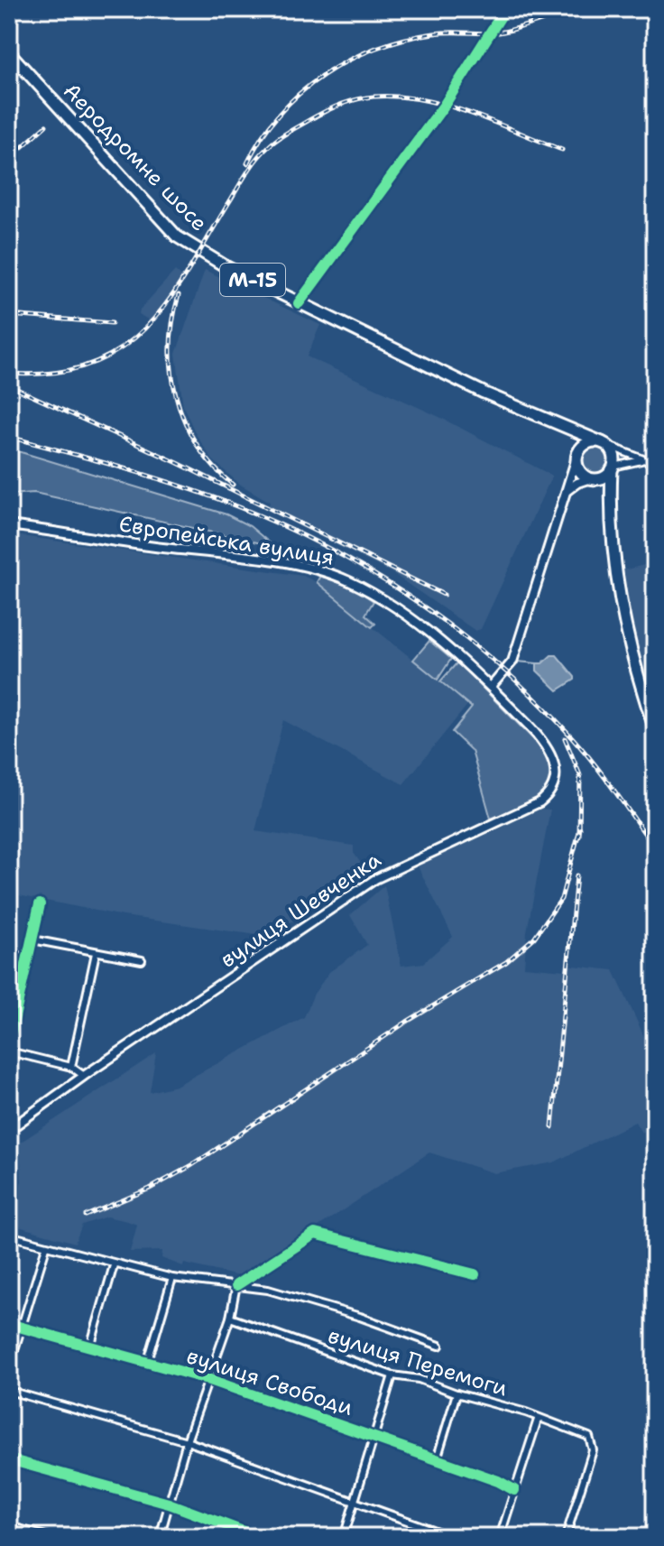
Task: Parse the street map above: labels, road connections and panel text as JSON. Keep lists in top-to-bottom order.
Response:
{
  "streets": {
    "highway": ["Аеродромне шосе", "М-15"],
    "main road": ["Європейська вулиця", "вулиця Шевченка"],
    "street": ["вулиця Перемоги", "вулиця Свободи"]
  },
  "crossings": [
    ["Аеродромне шосе", "М-15"],
    ["Європейська вулиця", "вулиця Шевченка"]
  ]
}
